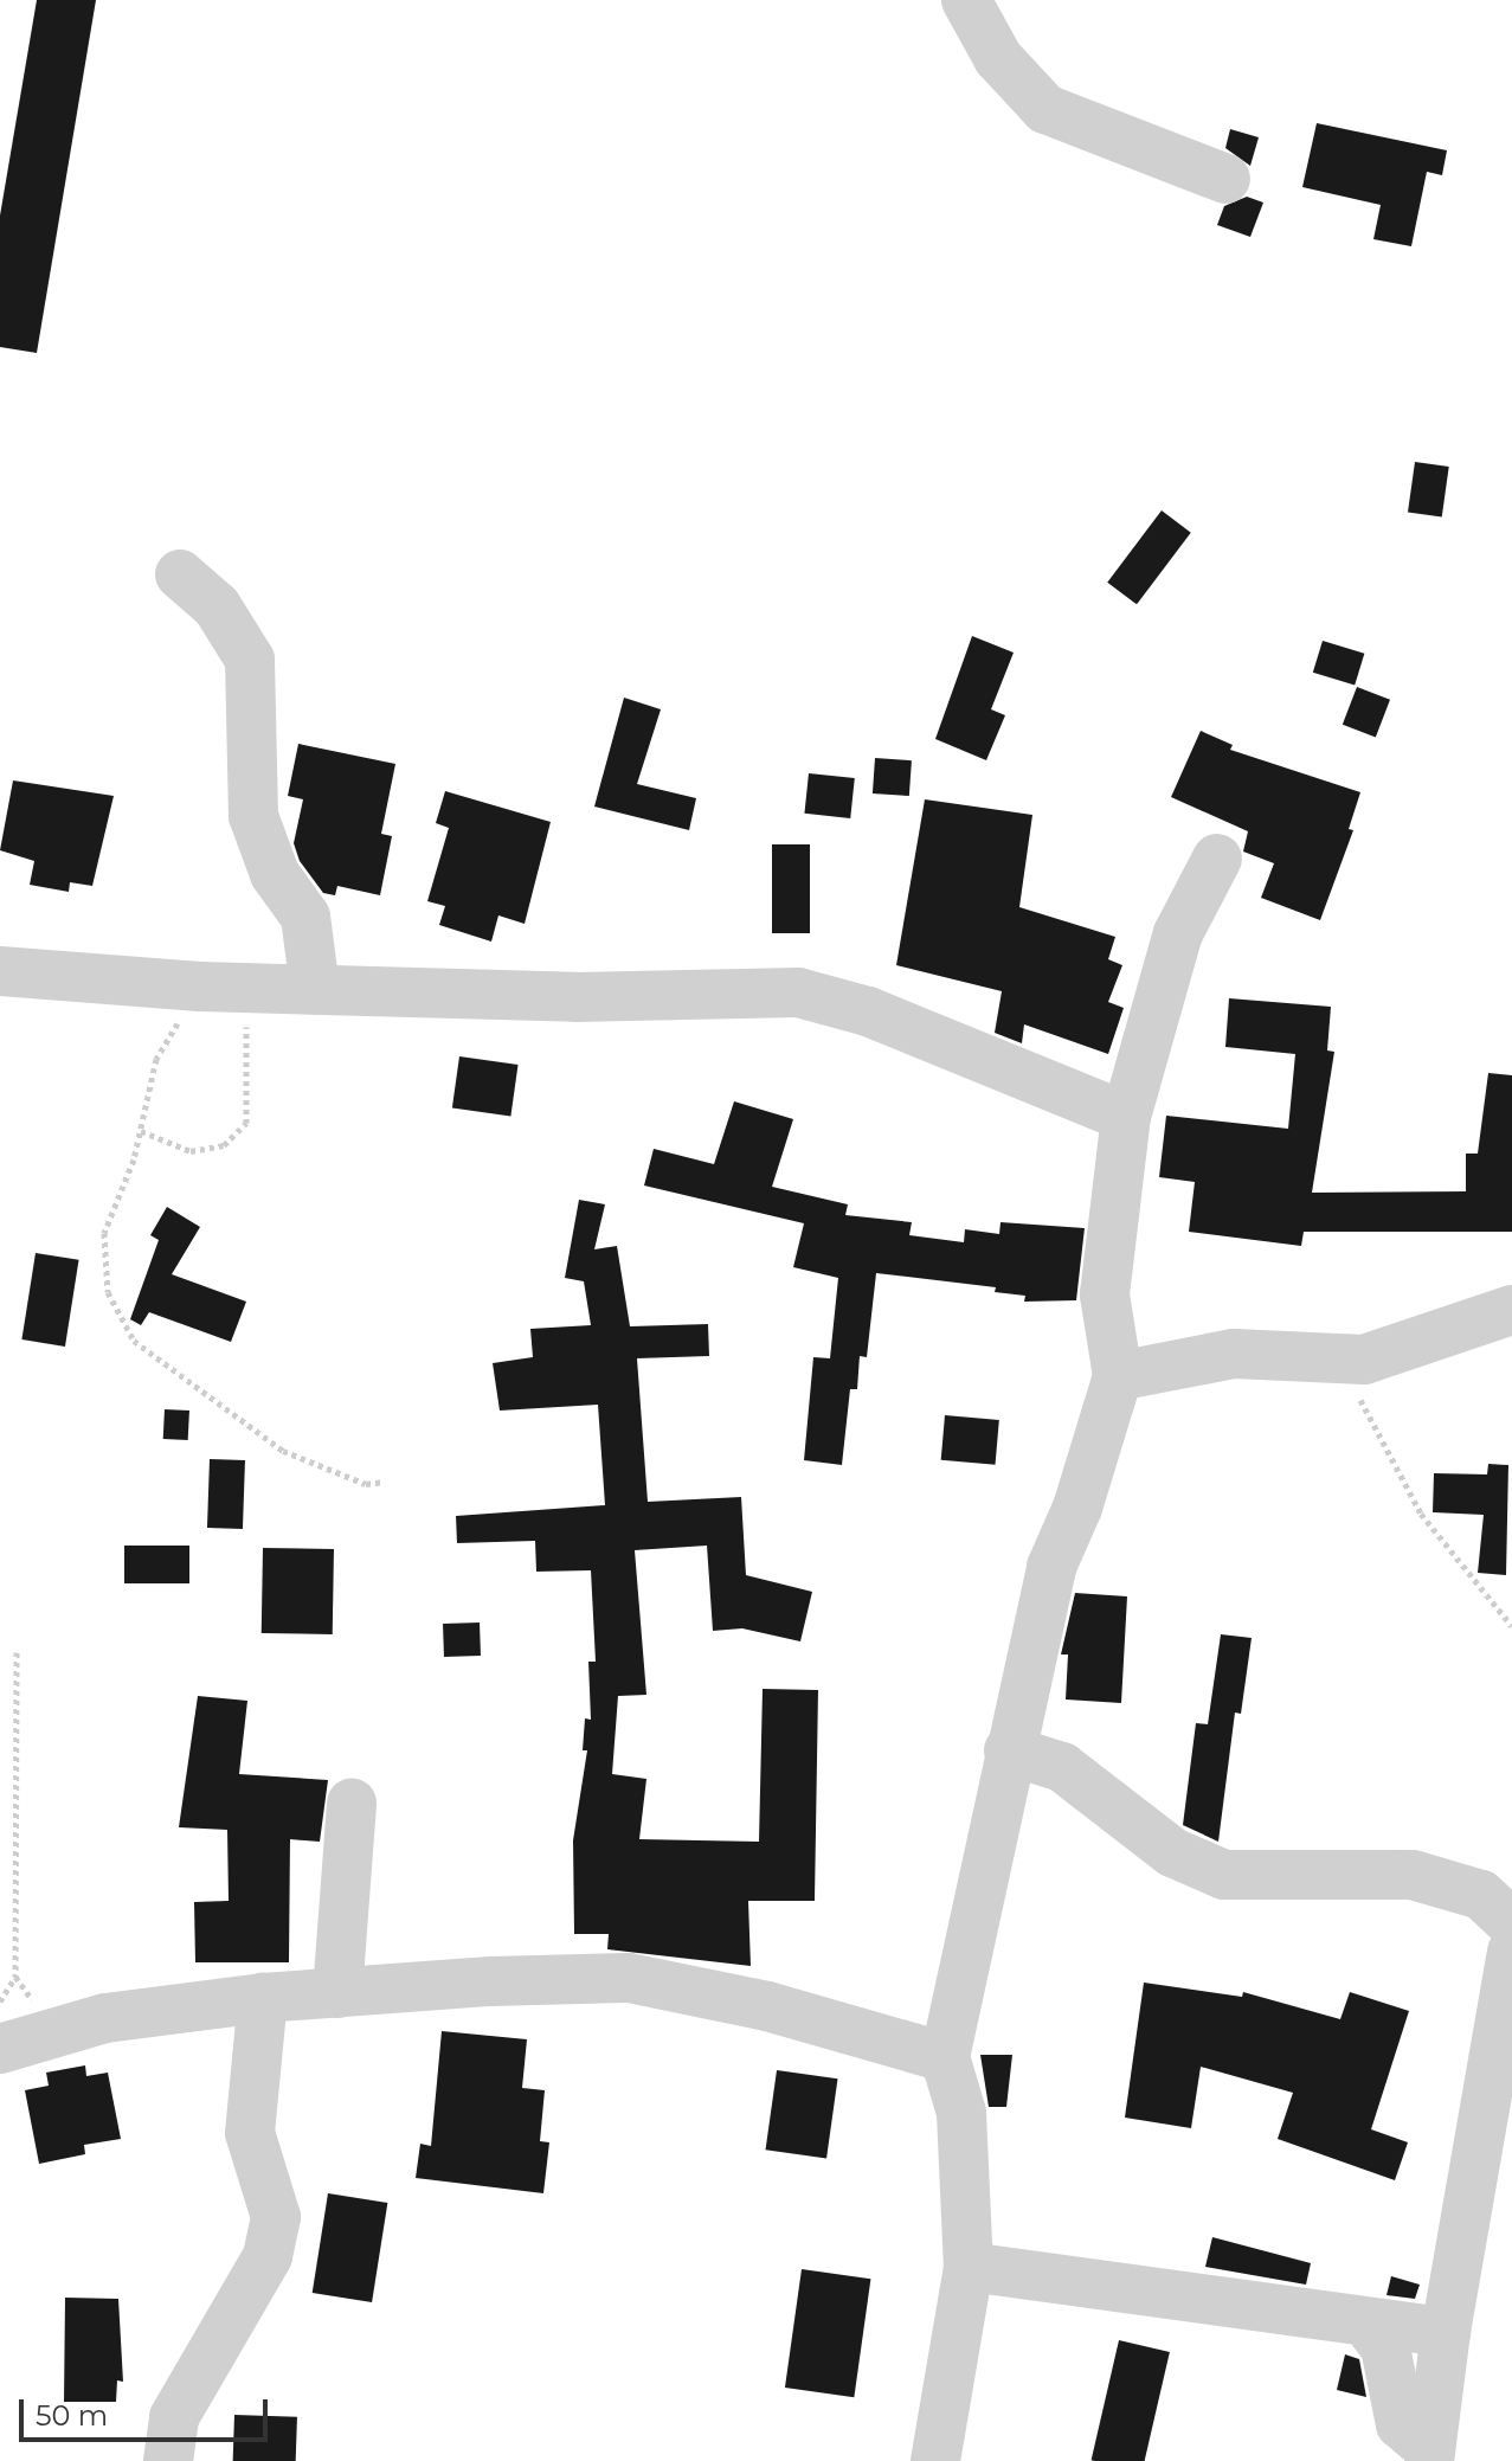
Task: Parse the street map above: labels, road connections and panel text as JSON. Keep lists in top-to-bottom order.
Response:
{
  "scale_bar": "50 m"
}
